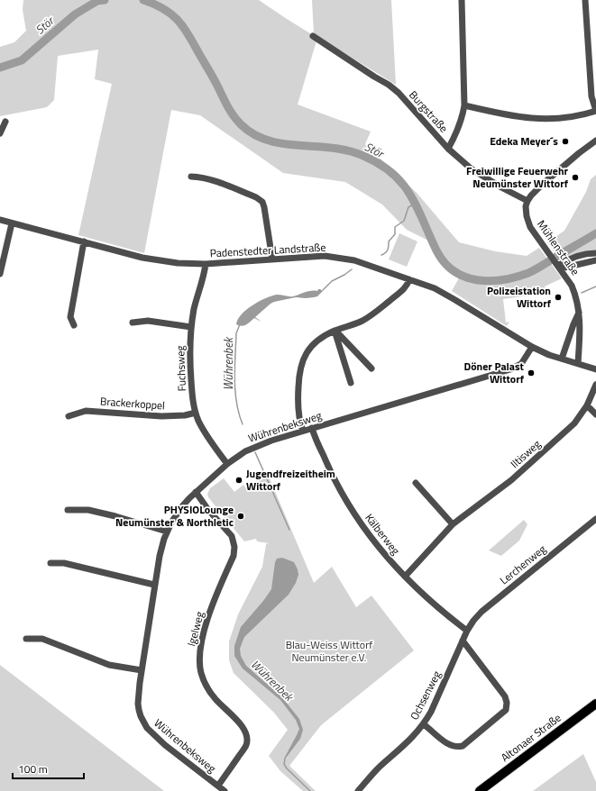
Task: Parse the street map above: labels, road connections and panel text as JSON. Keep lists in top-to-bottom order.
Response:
{
  "streets": {
    "main road": ["Altonaer Straße"],
    "street": [
      "Burgstraße",
      "Mühlenstraße",
      "Padenstedter Landstraße",
      "Fuchsweg",
      "Brackerkoppel",
      "Wührenbeksweg",
      "Iltisweg",
      "Kälberweg",
      "Lerchenweg",
      "Igelweg",
      "Ochsenweg"
    ]
  },
  "crossings": [
    ["Burgstraße", "Mühlenstraße"],
    ["Padenstedter Landstraße", "Fuchsweg"],
    ["Padenstedter Landstraße", "Wührenbeksweg"],
    ["Fuchsweg", "Brackerkoppel"],
    ["Fuchsweg", "Wührenbeksweg"],
    ["Wührenbeksweg", "Kälberweg"],
    ["Wührenbeksweg", "Igelweg"],
    ["Iltisweg", "Kälberweg"],
    ["Kälberweg", "Lerchenweg"],
    ["Kälberweg", "Ochsenweg"],
    ["Lerchenweg", "Ochsenweg"]
  ],
  "water": ["Stör", "Wührenbek"],
  "parks": ["Blau-Weiss Wittorf Neumünster e.V."],
  "places": [
    "Edeka Meyer´s",
    "Freiwillige Feuerwehr Neumünster Wittorf",
    "Polizeistation Wittorf",
    "Döner Palast Wittorf",
    "Jugendfreizeitheim Wittorf",
    "PHYSIOLounge Neumünster & Northletic"
  ],
  "scale_bar": "100 m"
}
